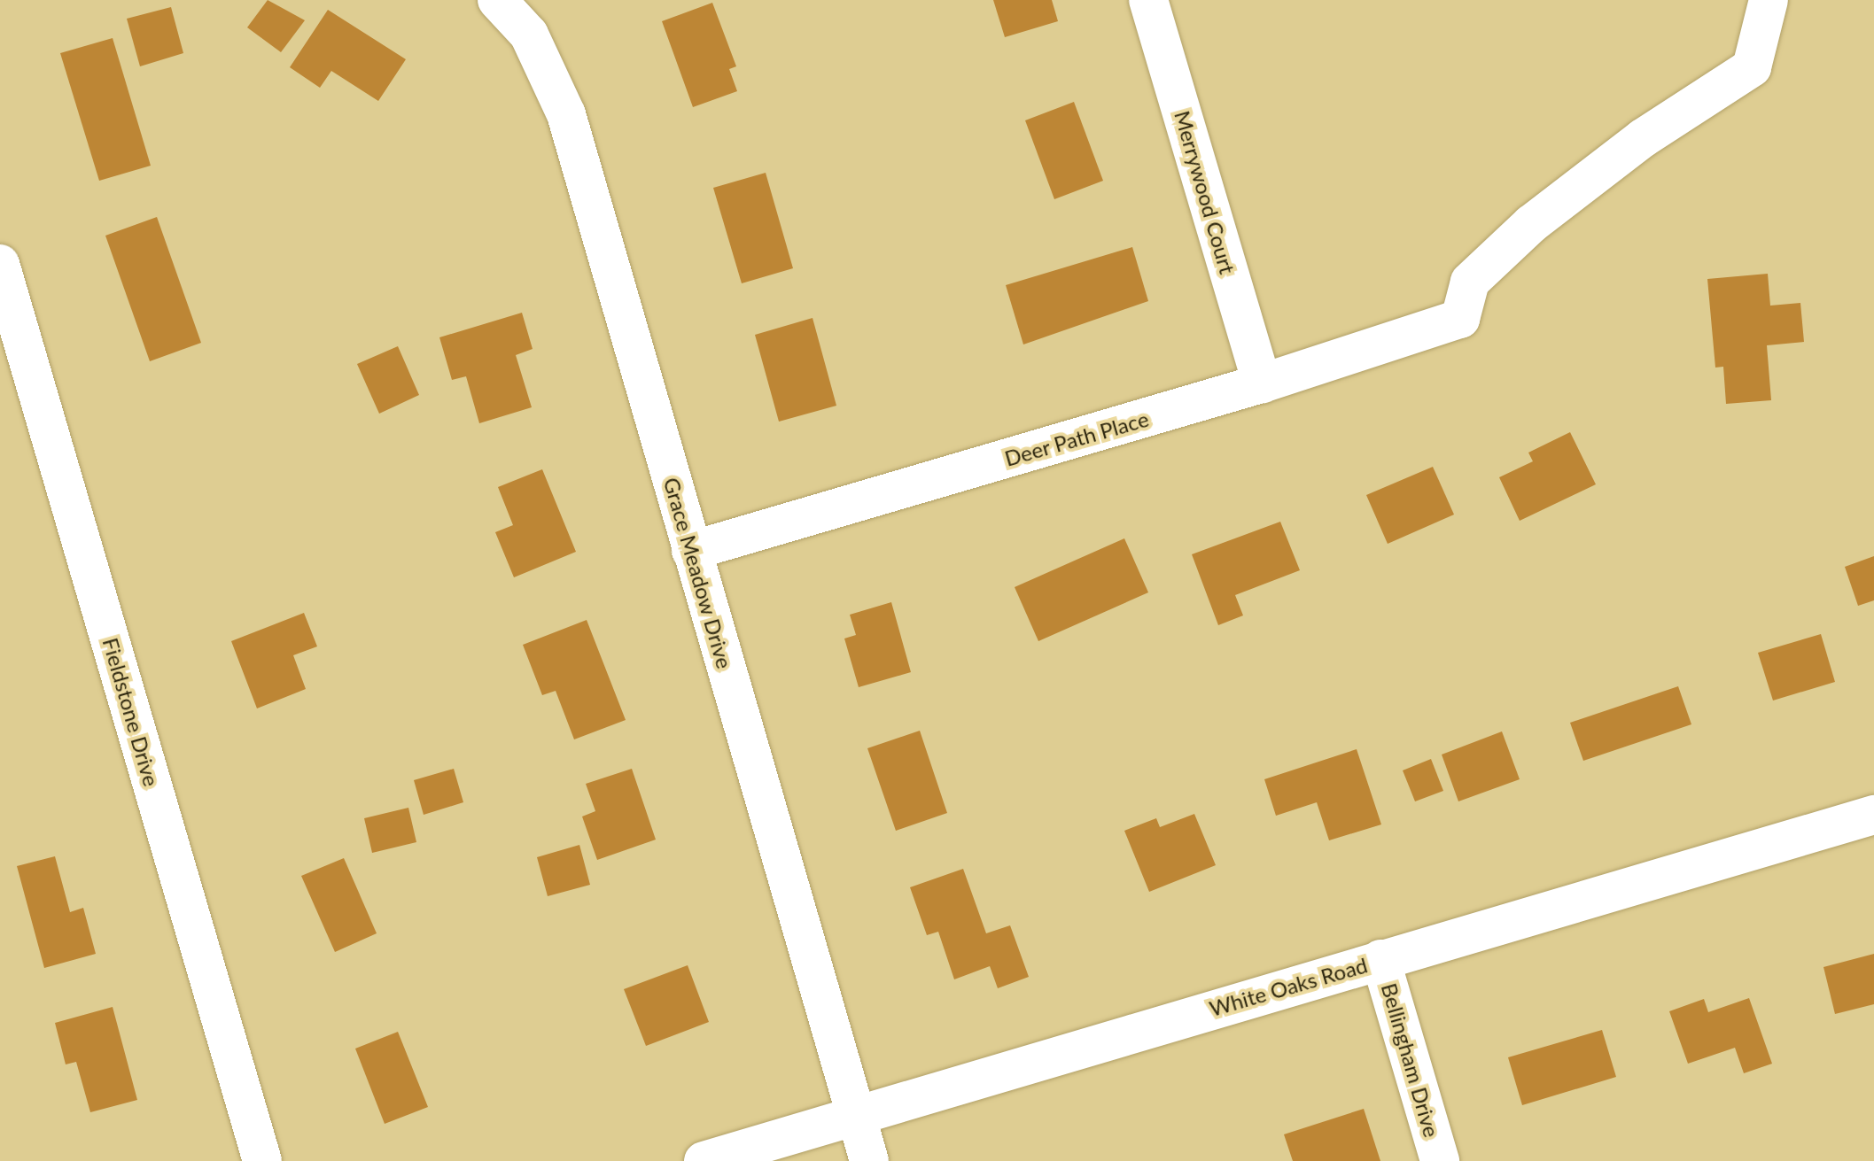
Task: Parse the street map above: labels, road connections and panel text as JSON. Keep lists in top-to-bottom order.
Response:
{
  "streets": {
    "street": [
      "Merrywood Court",
      "Deer Path Place",
      "Grace Meadow Drive",
      "Fieldstone Drive",
      "White Oaks Road",
      "Bellingham Drive"
    ]
  },
  "crossings": [
    ["Merrywood Court", "Deer Path Place"],
    ["Deer Path Place", "Grace Meadow Drive"],
    ["Grace Meadow Drive", "White Oaks Road"],
    ["White Oaks Road", "Bellingham Drive"]
  ]
}
